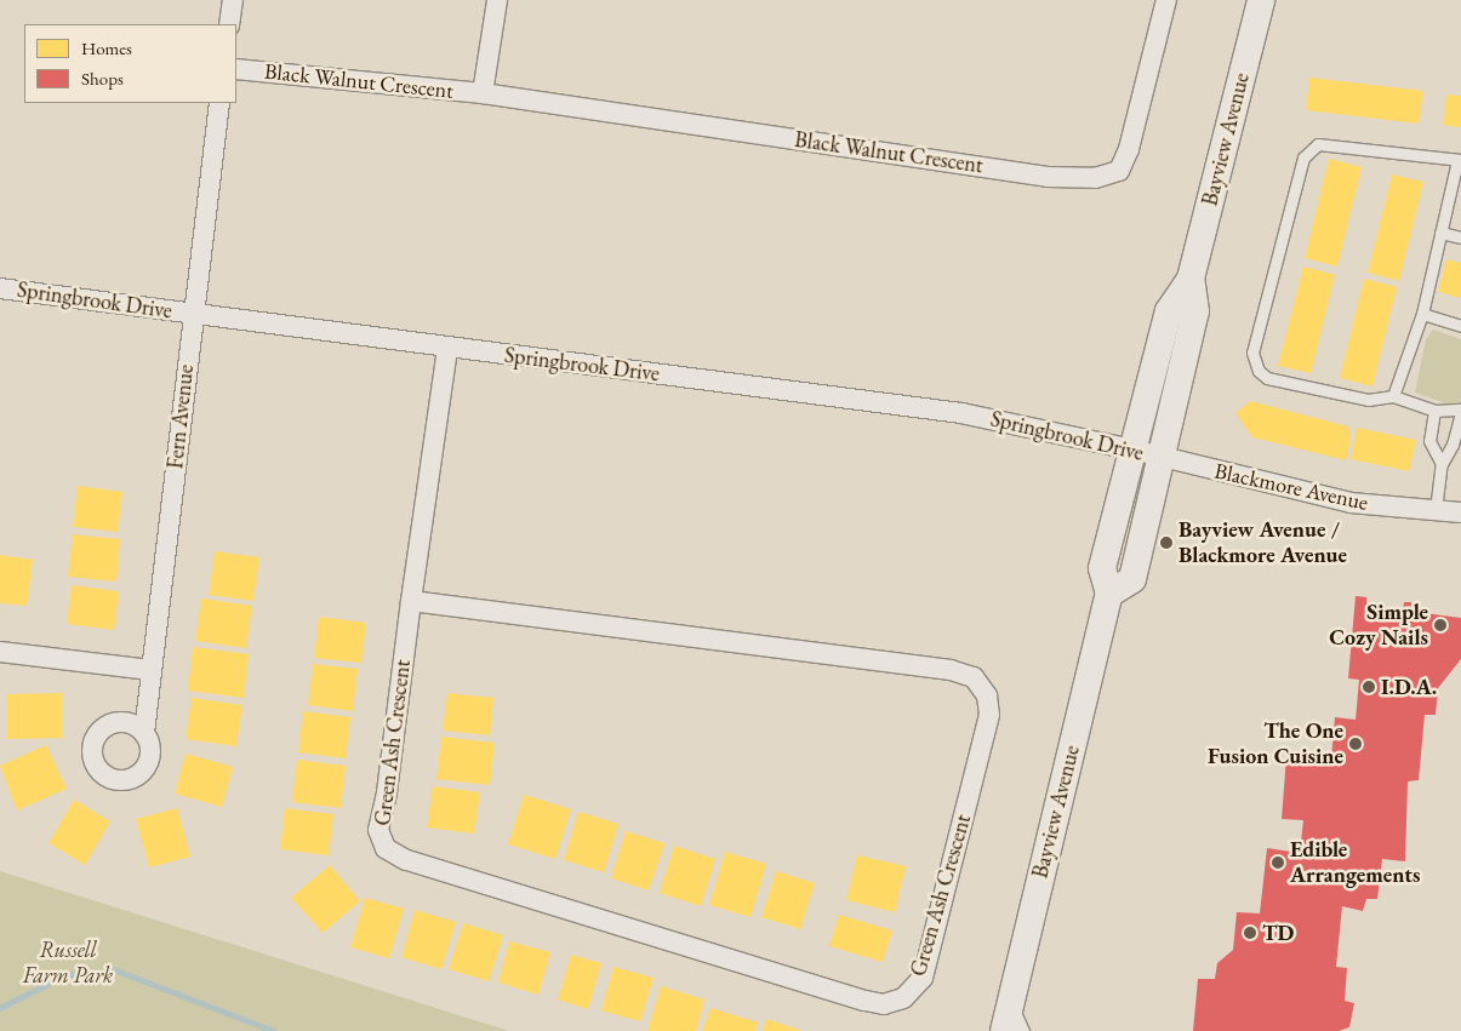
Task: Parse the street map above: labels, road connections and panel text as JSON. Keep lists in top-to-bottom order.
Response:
{
  "streets": {
    "main road": ["Bayview Avenue"],
    "street": [
      "Black Walnut Crescent",
      "Springbrook Drive",
      "Fern Avenue",
      "Blackmore Avenue",
      "Green Ash Crescent"
    ]
  },
  "crossings": [
    ["Bayview Avenue", "Springbrook Drive"],
    ["Bayview Avenue", "Blackmore Avenue"],
    ["Springbrook Drive", "Fern Avenue"],
    ["Springbrook Drive", "Blackmore Avenue"],
    ["Springbrook Drive", "Green Ash Crescent"]
  ],
  "parks": ["Russell Farm Park"],
  "places": [
    "Bayview Avenue / Blackmore Avenue",
    "Simple Cozy Nails",
    "I.D.A.",
    "The One Fusion Cuisine",
    "Edible Arrangements",
    "TD"
  ],
  "legend": ["Homes", "Shops"]
}
